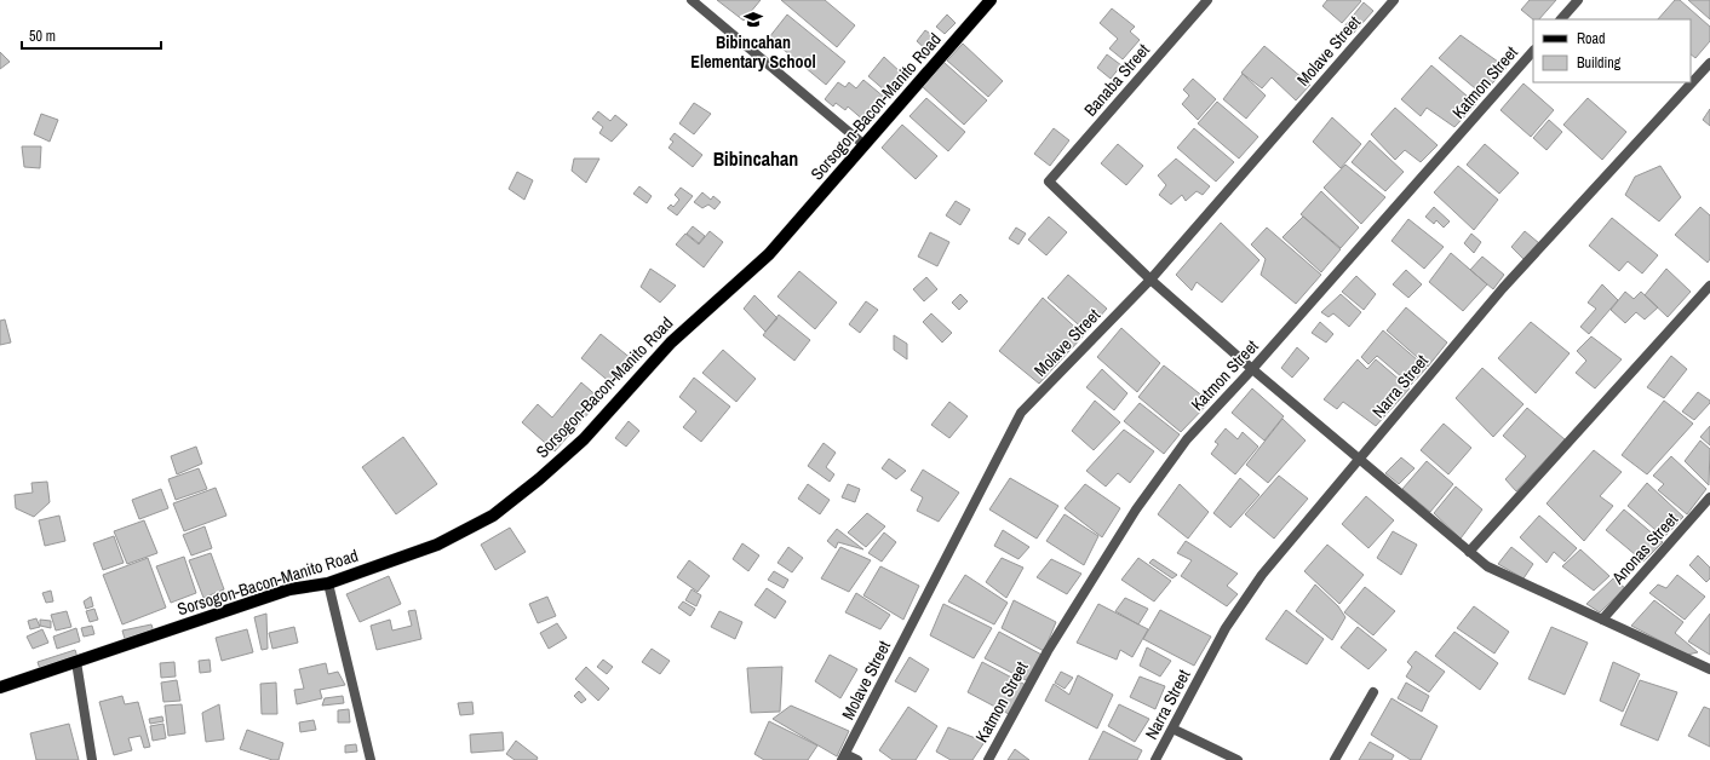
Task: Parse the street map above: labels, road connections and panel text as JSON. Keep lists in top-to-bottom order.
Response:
{
  "streets": {
    "main road": ["Sorsogon-Bacon-Manito Road"],
    "street": [
      "Molave Street",
      "Banaba Street",
      "Katmon Street",
      "Narra Street",
      "Anonas Street"
    ]
  },
  "crossings": [
    ["Molave Street", "Banaba Street"]
  ],
  "districts": ["Bibincahan"],
  "places": {
    "school or university": ["Bibincahan Elementary School"]
  },
  "legend": ["Road", "Building"],
  "scale_bar": "50 m"
}
